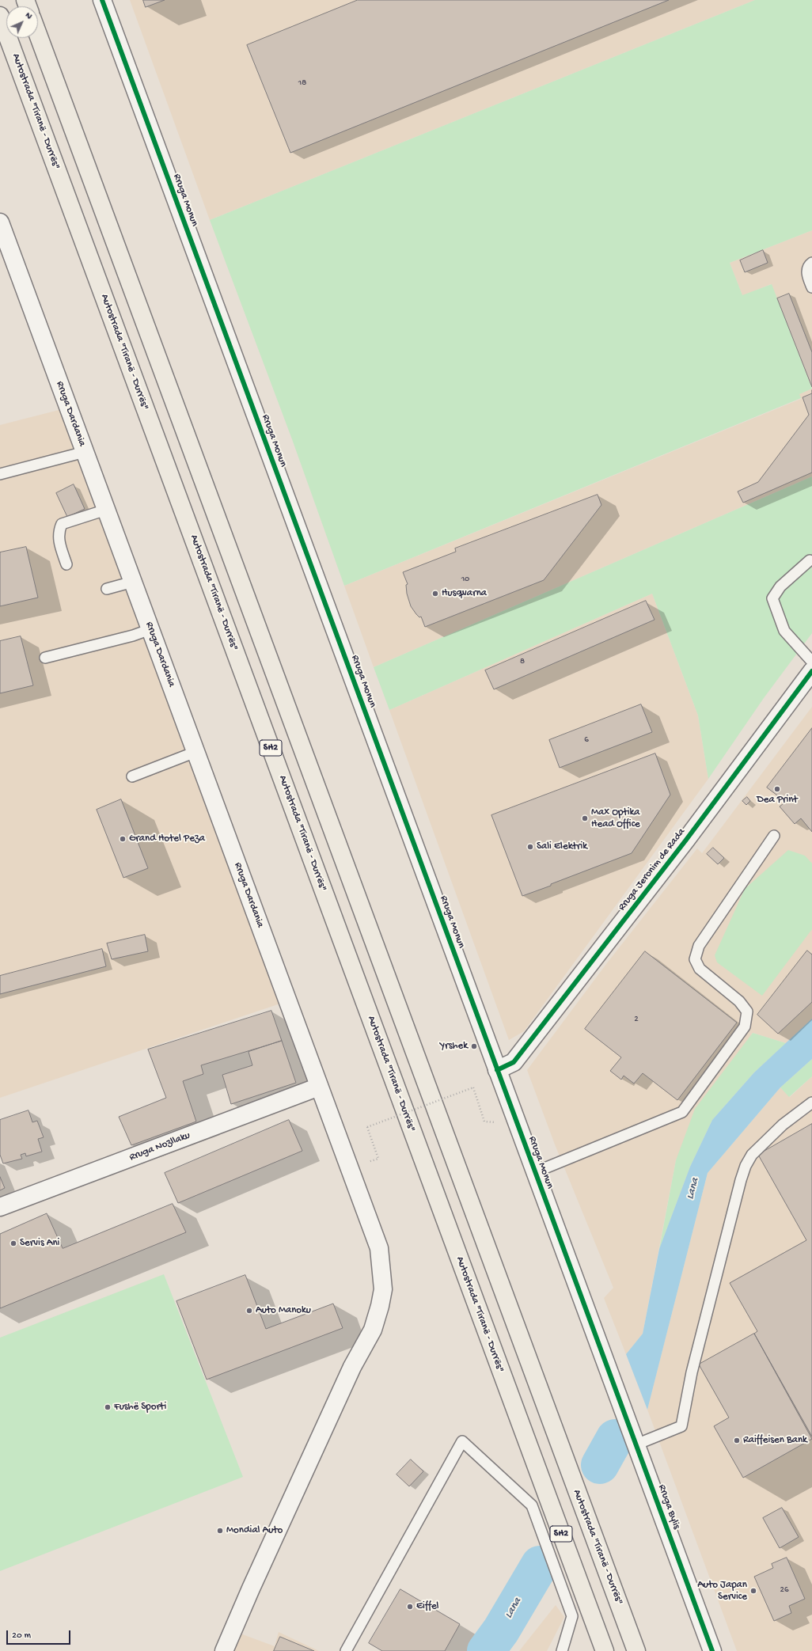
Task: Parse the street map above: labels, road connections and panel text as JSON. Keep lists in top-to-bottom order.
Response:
{
  "streets": {
    "highway": ["Autostrada \"Tiranë - Durrës\"", "SH2"],
    "main road": [
      "Rruga Monun",
      "Rruga Dardania",
      "Rruga Jeronim de Rada",
      "Rruga Nozllaku",
      "Rruga Bylis"
    ]
  },
  "crossings": [
    ["Rruga Monun", "Rruga Jeronim de Rada"],
    ["Rruga Monun", "Rruga Bylis"],
    ["Rruga Dardania", "Rruga Nozllaku"]
  ],
  "water": ["Lana"],
  "places": [
    "Husqvarna",
    "Dea Print",
    "Max Optika Head Office",
    "Grand Hotel Peza",
    "Sali Elektrik",
    "Yrshek",
    "Servis Ani",
    "Auto Manoku",
    "Fushë Sporti",
    "Raiffeisen Bank",
    "Mondial Auto",
    "Auto Japan Service",
    "Eiffel"
  ],
  "house_numbers": [
    "18",
    "10",
    "8",
    "6",
    "2",
    "26"
  ],
  "scale_bar": "20 m",
  "north": "top right"
}
